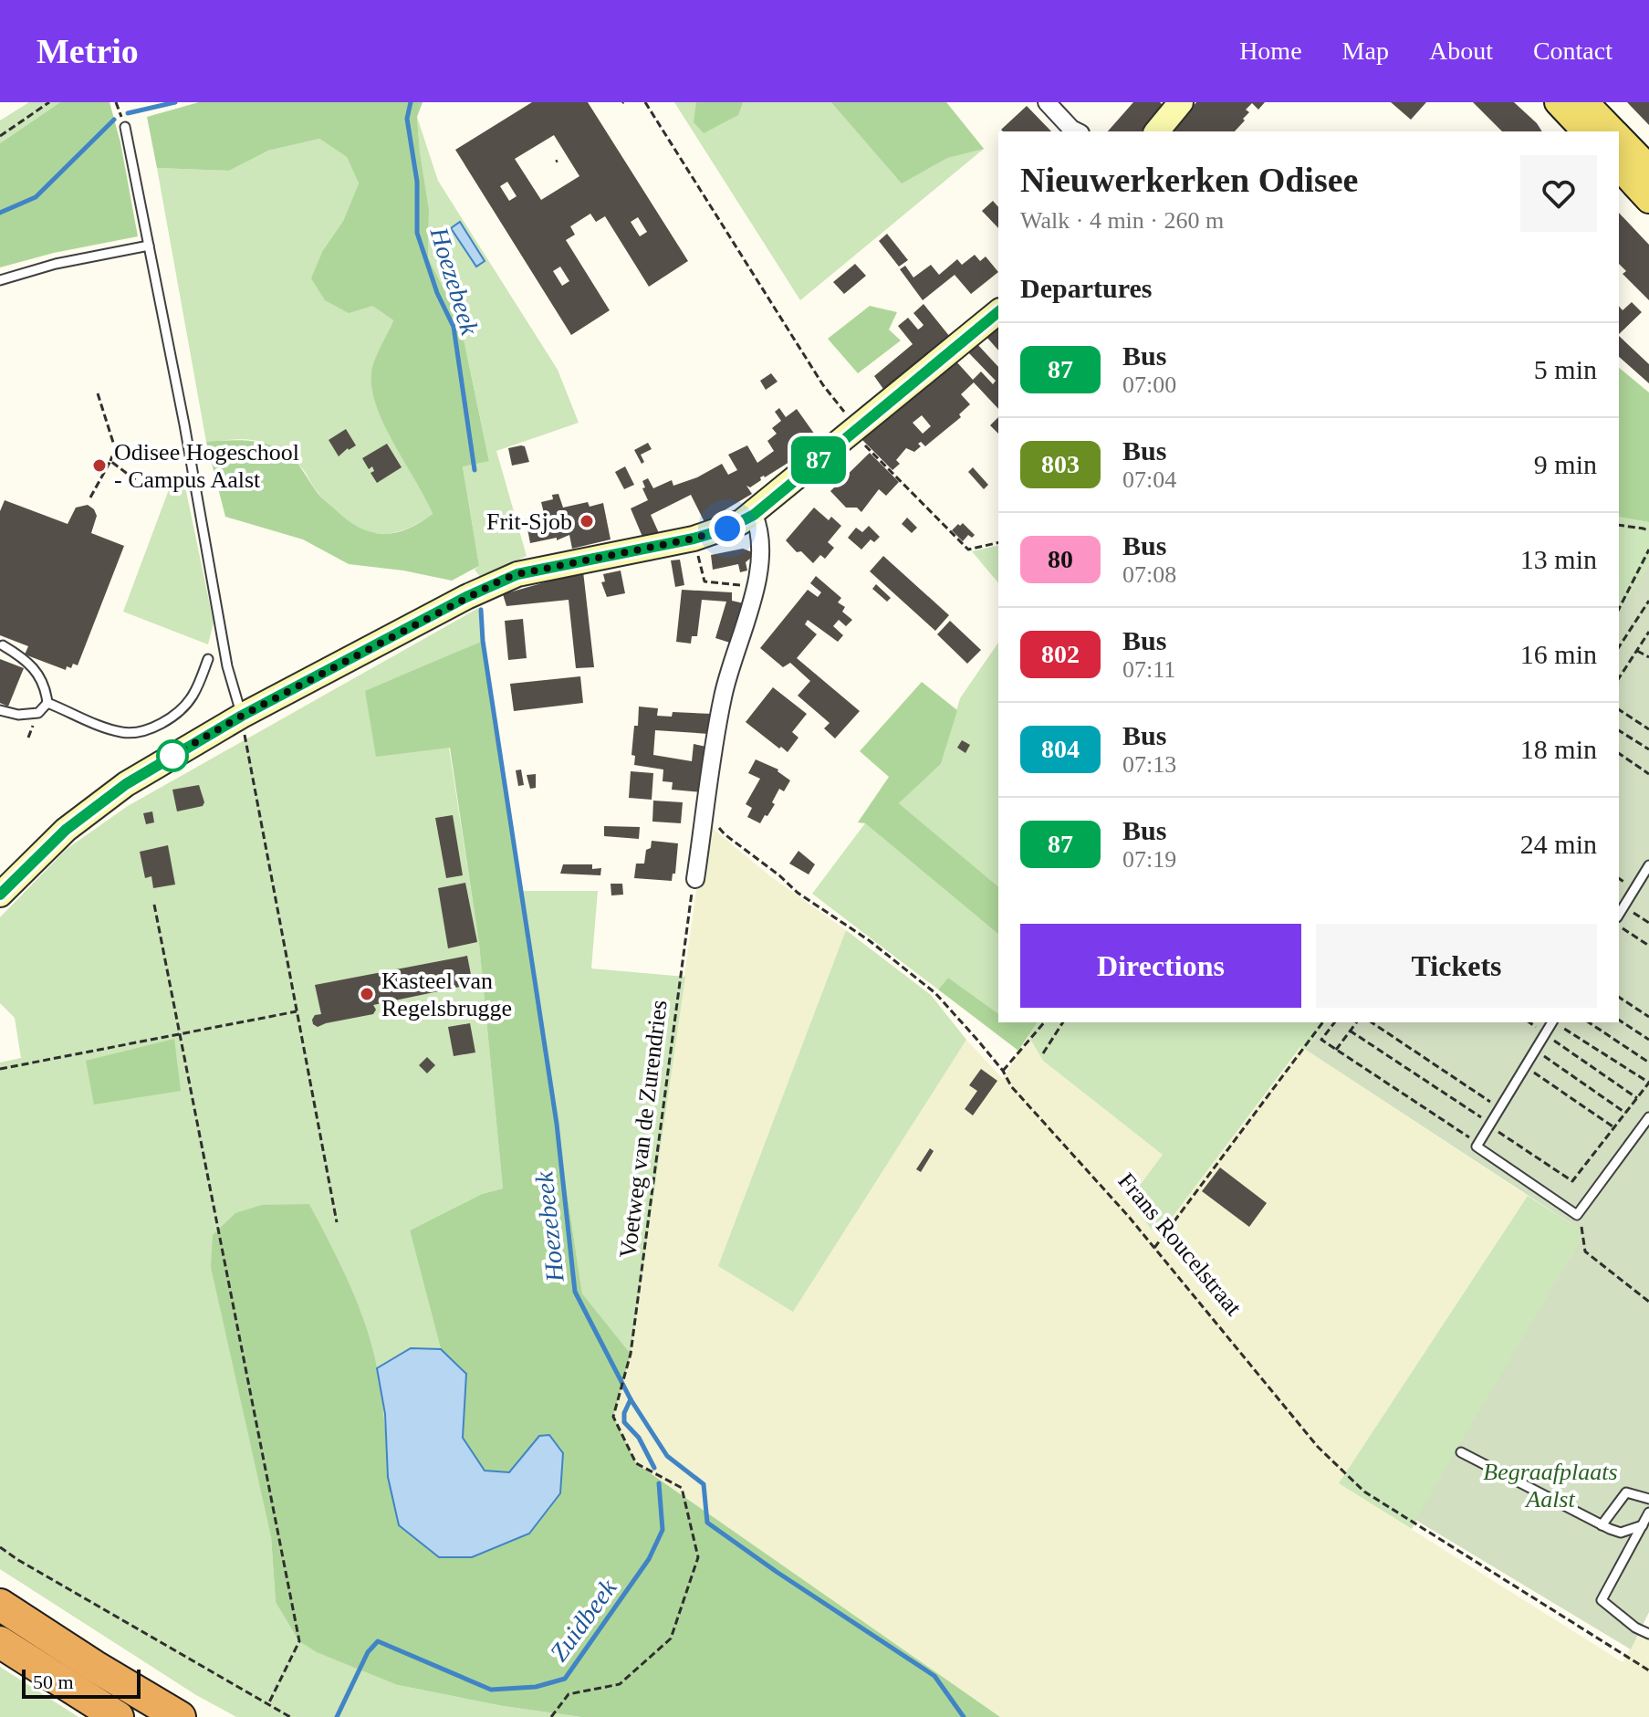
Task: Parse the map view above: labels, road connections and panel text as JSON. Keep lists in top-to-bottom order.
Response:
{
  "streets": {
    "path": ["Voetweg van de Zurendries", "Frans Roucelstraat"]
  },
  "water": ["Hoezebeek", "Zuidbeek"],
  "parks": ["Begraafplaats Aalst"],
  "places": ["Odisee Hogeschool - Campus Aalst", "Frit-Sjob", "Kasteel van Regelsbrugge"],
  "lines": ["bus line 87"],
  "scale_bar": "50 m",
  "page": {
    "header": "Metrio",
    "nav": [
      "Home",
      "Map",
      "About",
      "Contact"
    ],
    "on_map": "87",
    "heading": [
      ["Nieuwerkerken Odisee", "Walk · 4 min · 260 m"],
      "Departures"
    ],
    "list": [
      {
        "mark": "87",
        "name": "Bus",
        "note": "07:00",
        "value": "5 min"
      },
      {
        "mark": "803",
        "name": "Bus",
        "note": "07:04",
        "value": "9 min"
      },
      {
        "mark": "80",
        "name": "Bus",
        "note": "07:08",
        "value": "13 min"
      },
      {
        "mark": "802",
        "name": "Bus",
        "note": "07:11",
        "value": "16 min"
      },
      {
        "mark": "804",
        "name": "Bus",
        "note": "07:13",
        "value": "18 min"
      },
      {
        "mark": "87",
        "name": "Bus",
        "note": "07:19",
        "value": "24 min"
      }
    ],
    "buttons": ["Directions", "Tickets"],
    "scale": "50 m"
  }
}
